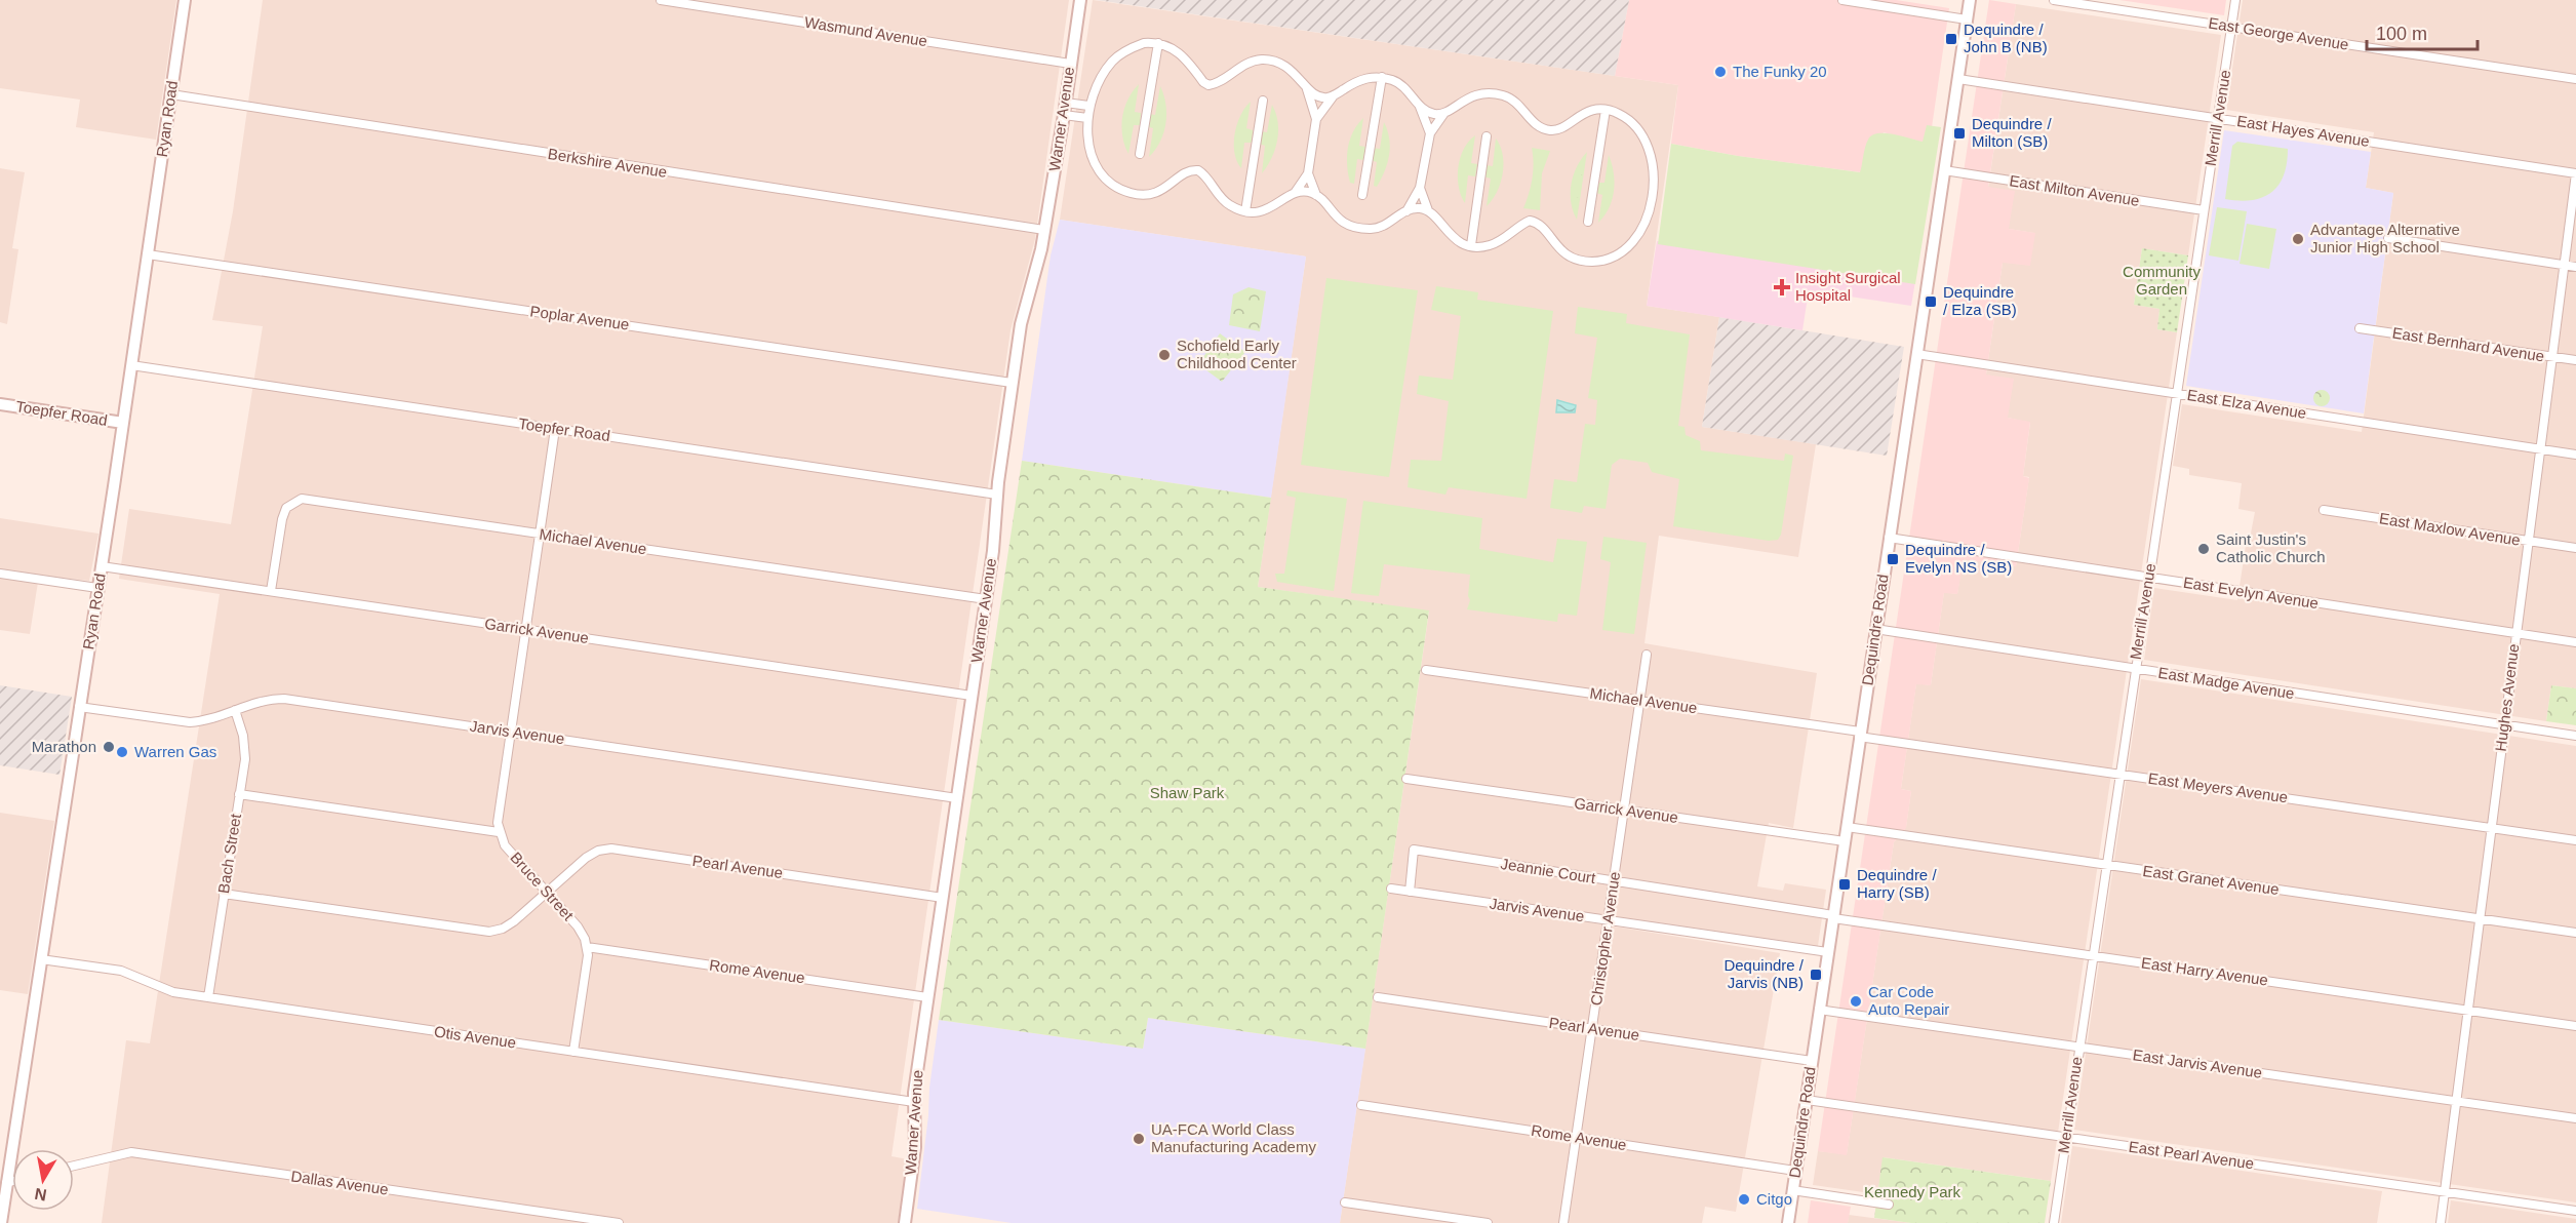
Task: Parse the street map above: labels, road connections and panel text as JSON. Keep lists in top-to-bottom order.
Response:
{
  "streets": {
    "main road": [
      "Ryan Road",
      "Warner Avenue",
      "Toepfer Road",
      "Dequindre Road"
    ],
    "street": [
      "Wasmund Avenue",
      "East George Avenue",
      "Merrill Avenue",
      "East Hayes Avenue",
      "Berkshire Avenue",
      "East Milton Avenue",
      "Poplar Avenue",
      "East Bernhard Avenue",
      "East Elza Avenue",
      "East Maxlow Avenue",
      "Michael Avenue",
      "East Evelyn Avenue",
      "Garrick Avenue",
      "East Madge Avenue",
      "Hughes Avenue",
      "Jarvis Avenue",
      "East Meyers Avenue",
      "Bach Street",
      "Pearl Avenue",
      "Jeannie Court",
      "East Granet Avenue",
      "Bruce Street",
      "Christopher Avenue",
      "Rome Avenue",
      "East Harry Avenue",
      "Otis Avenue",
      "East Jarvis Avenue",
      "East Pearl Avenue",
      "Dallas Avenue"
    ]
  },
  "crossings": [
    ["Wasmund Avenue", "Warner Avenue"],
    ["East George Avenue", "Merrill Avenue"],
    ["Merrill Avenue", "East Hayes Avenue"],
    ["Merrill Avenue", "East Milton Avenue"],
    ["Merrill Avenue", "East Elza Avenue"],
    ["Merrill Avenue", "East Evelyn Avenue"],
    ["Merrill Avenue", "East Madge Avenue"],
    ["Merrill Avenue", "East Meyers Avenue"],
    ["Merrill Avenue", "East Granet Avenue"],
    ["Merrill Avenue", "East Harry Avenue"],
    ["Merrill Avenue", "East Jarvis Avenue"],
    ["Merrill Avenue", "East Pearl Avenue"],
    ["Ryan Road", "Berkshire Avenue"],
    ["Ryan Road", "Poplar Avenue"],
    ["Ryan Road", "Toepfer Road"],
    ["Ryan Road", "Garrick Avenue"],
    ["Ryan Road", "Jarvis Avenue"],
    ["Ryan Road", "Otis Avenue"],
    ["Warner Avenue", "Berkshire Avenue"],
    ["Warner Avenue", "Poplar Avenue"],
    ["Warner Avenue", "Toepfer Road"],
    ["Warner Avenue", "Michael Avenue"],
    ["Warner Avenue", "Garrick Avenue"],
    ["Warner Avenue", "Jarvis Avenue"],
    ["Warner Avenue", "Pearl Avenue"],
    ["Warner Avenue", "Rome Avenue"],
    ["Warner Avenue", "Otis Avenue"],
    ["East Hayes Avenue", "Dequindre Road"],
    ["East Hayes Avenue", "Hughes Avenue"],
    ["East Milton Avenue", "Dequindre Road"],
    ["East Bernhard Avenue", "Hughes Avenue"],
    ["East Elza Avenue", "Dequindre Road"],
    ["East Elza Avenue", "Hughes Avenue"],
    ["East Maxlow Avenue", "Hughes Avenue"],
    ["Michael Avenue", "Dequindre Road"],
    ["Michael Avenue", "Garrick Avenue"],
    ["Michael Avenue", "East Meyers Avenue"],
    ["Michael Avenue", "Christopher Avenue"],
    ["East Evelyn Avenue", "Dequindre Road"],
    ["East Evelyn Avenue", "Hughes Avenue"],
    ["Dequindre Road", "Garrick Avenue"],
    ["Dequindre Road", "East Madge Avenue"],
    ["Dequindre Road", "Jarvis Avenue"],
    ["Dequindre Road", "East Meyers Avenue"],
    ["Dequindre Road", "Pearl Avenue"],
    ["Dequindre Road", "Jeannie Court"],
    ["Dequindre Road", "East Granet Avenue"],
    ["Dequindre Road", "Rome Avenue"],
    ["Dequindre Road", "East Harry Avenue"],
    ["Dequindre Road", "East Jarvis Avenue"],
    ["Dequindre Road", "East Pearl Avenue"],
    ["Garrick Avenue", "Christopher Avenue"],
    ["East Madge Avenue", "Hughes Avenue"],
    ["Hughes Avenue", "East Meyers Avenue"],
    ["Hughes Avenue", "East Granet Avenue"],
    ["Hughes Avenue", "East Harry Avenue"],
    ["Hughes Avenue", "East Jarvis Avenue"],
    ["Hughes Avenue", "East Pearl Avenue"],
    ["Jarvis Avenue", "Bach Street"],
    ["Jarvis Avenue", "Jeannie Court"],
    ["Jarvis Avenue", "Christopher Avenue"],
    ["Bach Street", "Otis Avenue"],
    ["Pearl Avenue", "Bruce Street"],
    ["Pearl Avenue", "Christopher Avenue"],
    ["Jeannie Court", "Christopher Avenue"],
    ["Jeannie Court", "East Harry Avenue"],
    ["Bruce Street", "Rome Avenue"],
    ["Christopher Avenue", "Rome Avenue"]
  ],
  "parks": ["Community Garden", "Shaw Park", "Kennedy Park"],
  "places": {
    "transit": [
      "Dequindre / John B (NB)",
      "Dequindre / Milton (SB)",
      "Dequindre / Elza (SB)",
      "Dequindre / Evelyn NS (SB)",
      "Dequindre / Harry (SB)",
      "Dequindre / Jarvis (NB)"
    ],
    "other": [
      "The Funky 20",
      "Advantage Alternative Junior High School",
      "Schofield Early Childhood Center",
      "Saint Justin's Catholic Church",
      "Marathon",
      "Warren Gas",
      "Car Code Auto Repair",
      "UA-FCA World Class Manufacturing Academy",
      "Citgo"
    ],
    "health": ["Insight Surgical Hospital"]
  },
  "scale_bar": "100 m",
  "north": "bottom"
}
